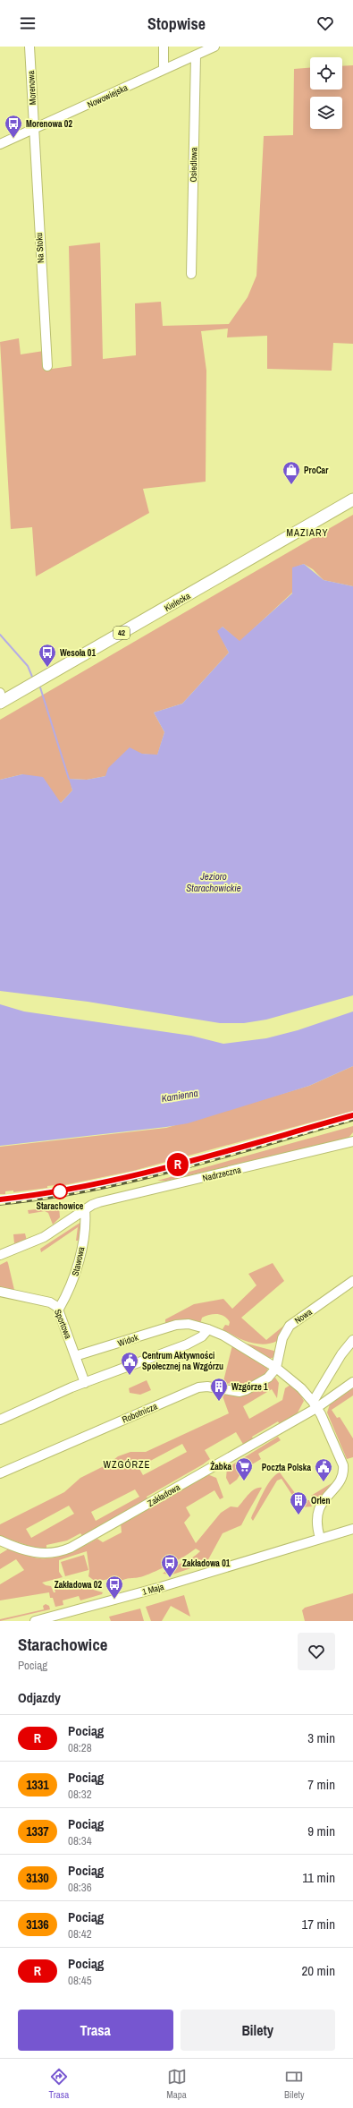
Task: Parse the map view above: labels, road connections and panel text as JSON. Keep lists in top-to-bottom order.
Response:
{
  "streets": {
    "main road": ["Kielecka", "42"],
    "street": [
      "Morenowa",
      "Nowowiejska",
      "Osiedlowa",
      "Na Stoku",
      "Nadrzeczna",
      "Stawowa",
      "Nowa",
      "Sportowa",
      "Widok",
      "Robotnicza",
      "Zakładowa",
      "1 Maja"
    ]
  },
  "crossings": [
    ["Morenowa", "Nowowiejska"],
    ["Morenowa", "Na Stoku"],
    ["Nowowiejska", "Osiedlowa"],
    ["Nowowiejska", "Na Stoku"],
    ["Nadrzeczna", "Stawowa"],
    ["Stawowa", "Sportowa"],
    ["Nowa", "Widok"],
    ["Nowa", "Robotnicza"],
    ["Sportowa", "Widok"],
    ["Widok", "Robotnicza"],
    ["Widok", "Zakładowa"]
  ],
  "districts": ["MAZIARY", "WZGÓRZE"],
  "water": ["Jezioro Starachowickie", "Kamienna"],
  "places": {
    "bus stop": [
      "Morenowa 02",
      "Wesoła 01",
      "Zakładowa 01",
      "Zakładowa 02"
    ],
    "shop": ["ProCar"],
    "other": ["Starachowice"],
    "public building": ["Centrum Aktywności Społecznej na Wzgórzu", "Poczta Polska"],
    "building": ["Wzgórze 1", "Orlen"],
    "supermarket": ["Żabka"]
  },
  "page": {
    "header": "Stopwise",
    "on_map": "R",
    "heading": [
      ["Starachowice", "Pociąg"],
      "Odjazdy"
    ],
    "list": [
      {
        "mark": "R",
        "name": "Pociąg",
        "note": "08:28",
        "value": "3 min"
      },
      {
        "mark": "1331",
        "name": "Pociąg",
        "note": "08:32",
        "value": "7 min"
      },
      {
        "mark": "1337",
        "name": "Pociąg",
        "note": "08:34",
        "value": "9 min"
      },
      {
        "mark": "3130",
        "name": "Pociąg",
        "note": "08:36",
        "value": "11 min"
      },
      {
        "mark": "3136",
        "name": "Pociąg",
        "note": "08:42",
        "value": "17 min"
      },
      {
        "mark": "R",
        "name": "Pociąg",
        "note": "08:45",
        "value": "20 min"
      }
    ],
    "buttons": ["Trasa", "Bilety"],
    "tabs": ["Trasa", "Mapa", "Bilety"]
  }
}
